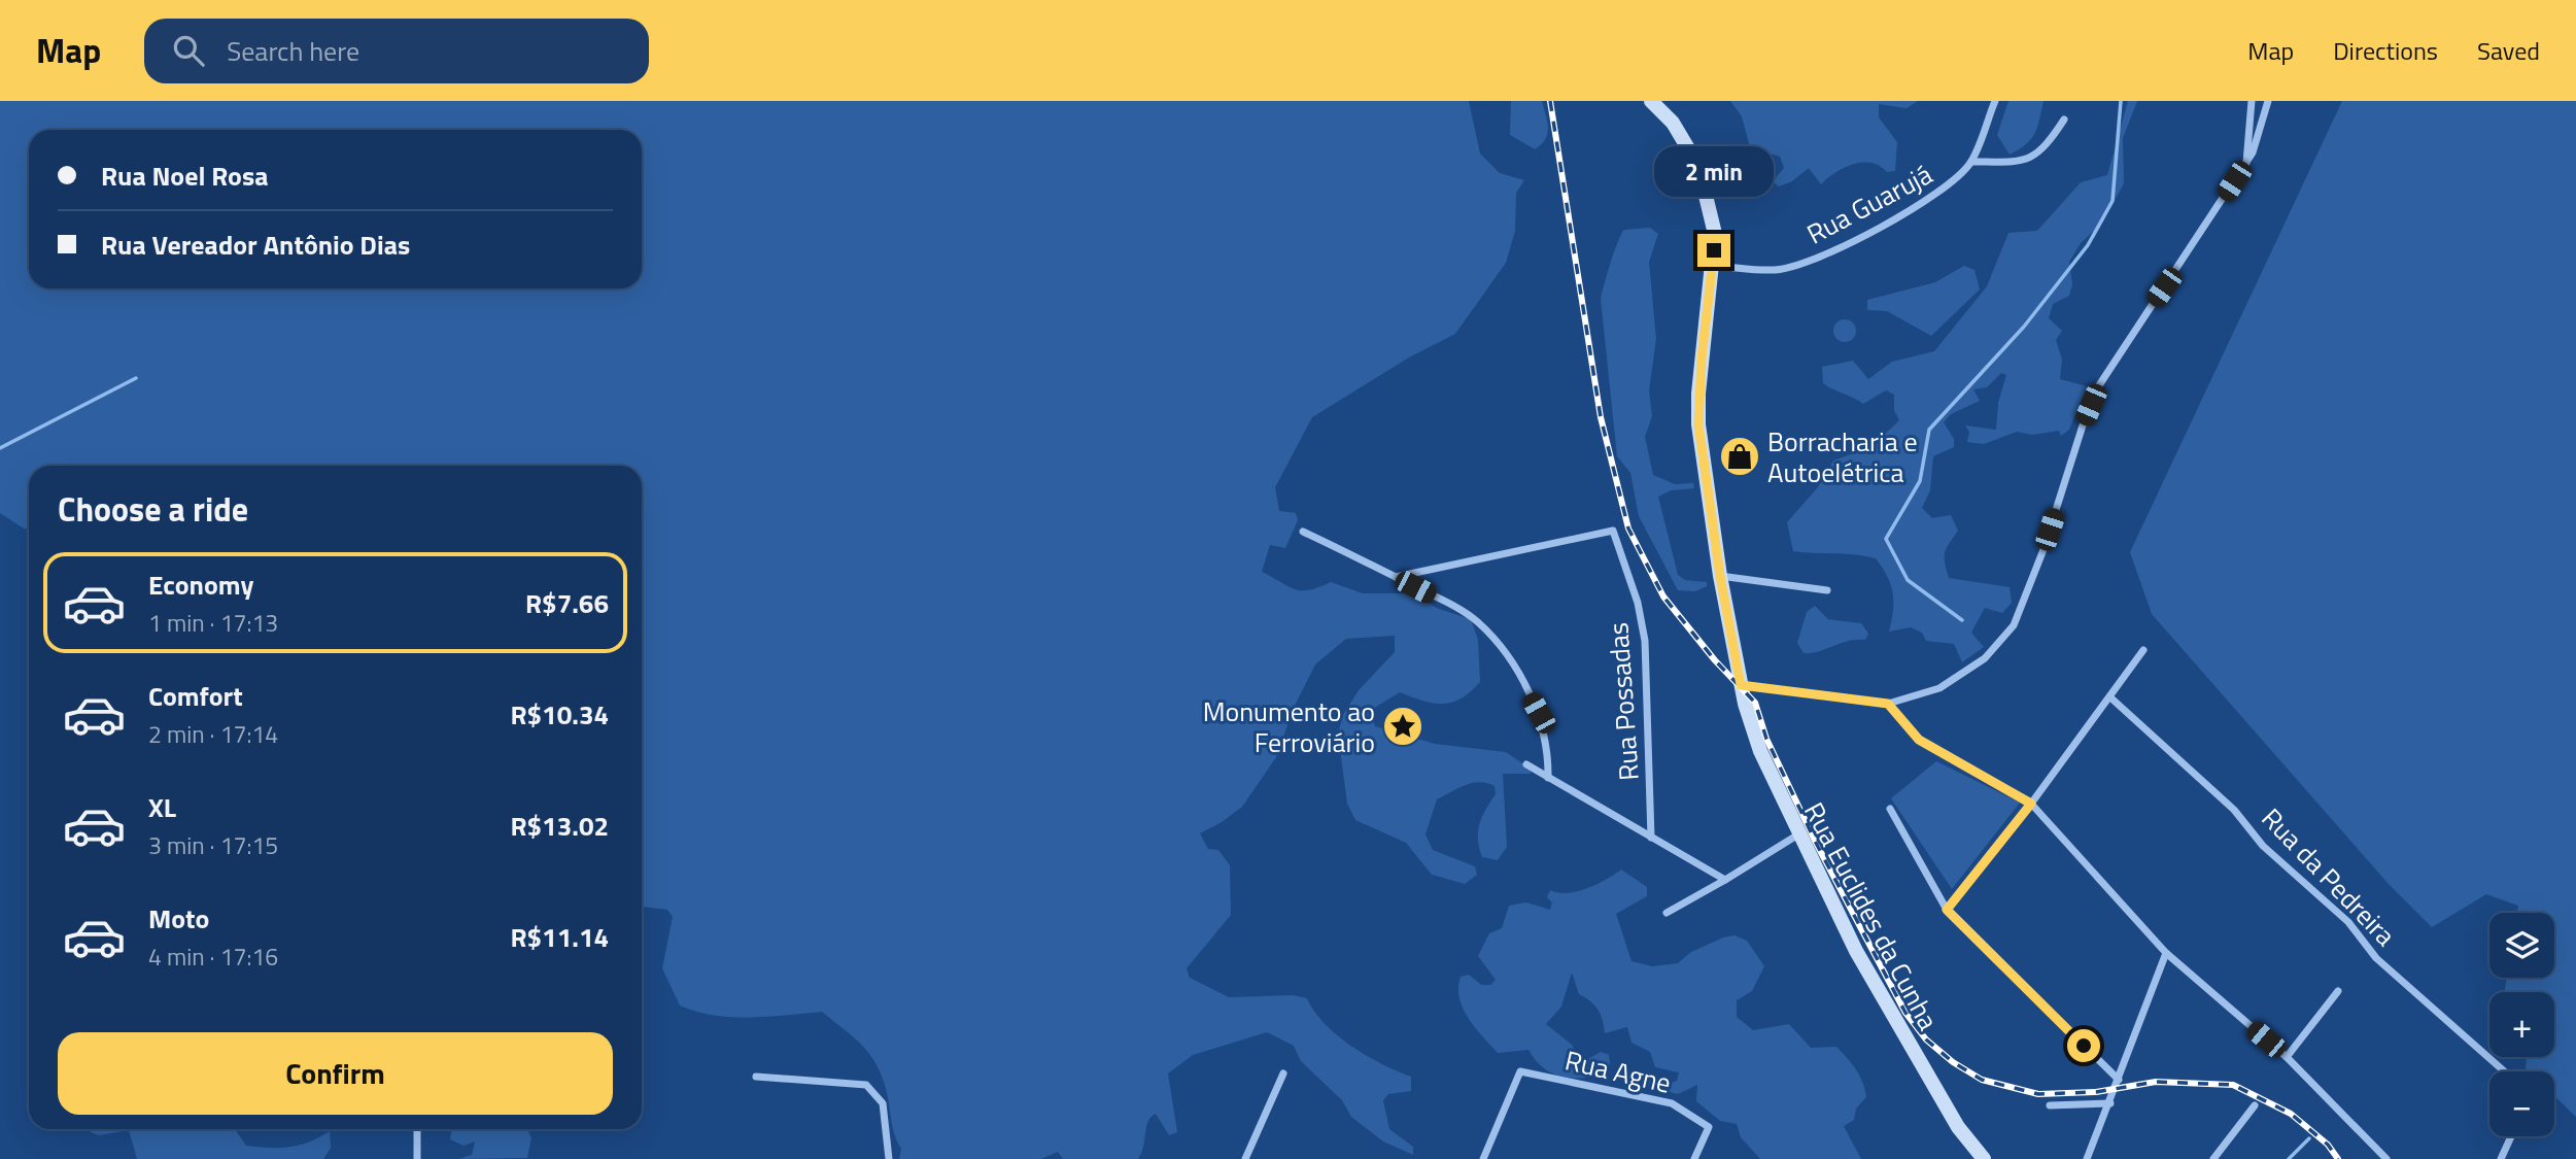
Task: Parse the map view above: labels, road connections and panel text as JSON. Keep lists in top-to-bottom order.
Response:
{
  "streets": {
    "street": [
      "Rua Guarujá",
      "Rua Possadas",
      "Rua da Pedreira",
      "Rua Euclides da Cunha",
      "Rua Agne"
    ]
  },
  "crossings": [
    ["Rua Guarujá", "Rua Euclides da Cunha"]
  ],
  "places": {
    "shop": ["Borracharia e Autoelétrica"],
    "place": ["Monumento ao Ferroviário"]
  },
  "page": {
    "header": "Map",
    "search": "Search here",
    "nav": ["Map", "Directions", "Saved"],
    "banner": ["Rua Noel Rosa", "Rua Vereador Antônio Dias"],
    "bubble": "2 min",
    "heading": "Choose a ride",
    "list": [
      {
        "name": "Economy",
        "note": "1 min · 17:13",
        "value": "R$7.66"
      },
      {
        "name": "Comfort",
        "note": "2 min · 17:14",
        "value": "R$10.34"
      },
      {
        "name": "XL",
        "note": "3 min · 17:15",
        "value": "R$13.02"
      },
      {
        "name": "Moto",
        "note": "4 min · 17:16",
        "value": "R$11.14"
      }
    ],
    "map_buttons": ["+", "−"],
    "buttons": "Confirm"
  }
}
